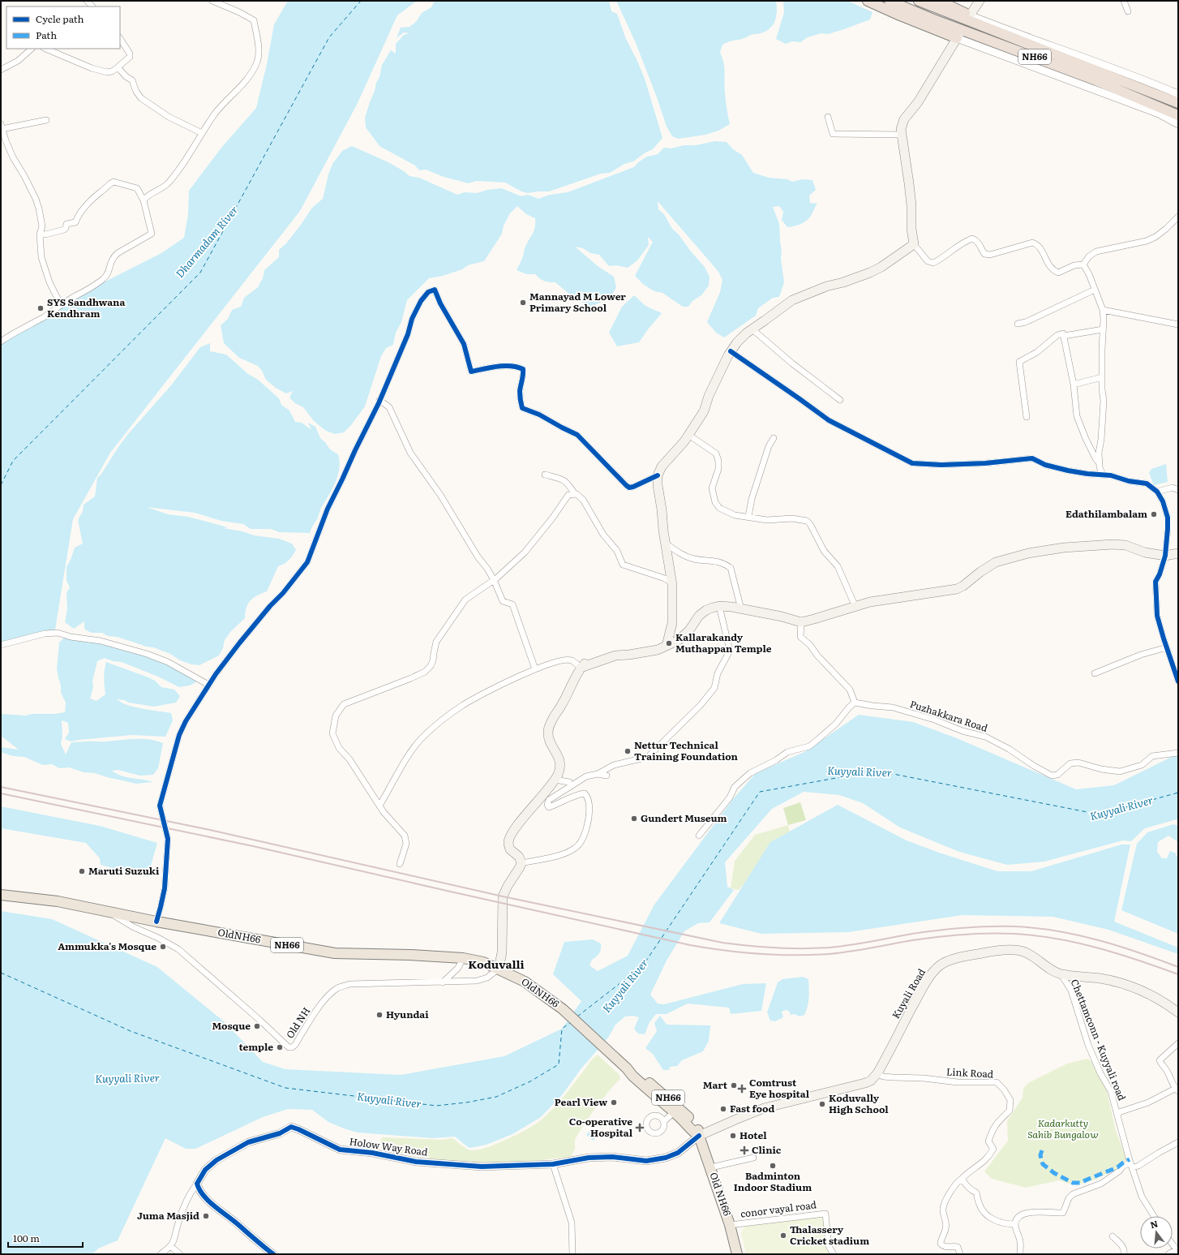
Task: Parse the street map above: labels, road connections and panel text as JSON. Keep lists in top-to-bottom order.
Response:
{
  "streets": {
    "highway": ["NH66"],
    "main road": ["OldNH66", "Kuyali Road", "Old NH66"],
    "street": [
      "Puzhakkara Road",
      "Old NH",
      "Chettamconn - Kuyyali road",
      "Link Road",
      "Holow Way Road",
      "conor vayal road"
    ]
  },
  "crossings": [
    ["OldNH66", "Old NH"],
    ["OldNH66", "Old NH66"],
    ["Kuyali Road", "Chettamconn - Kuyyali road"],
    ["Kuyali Road", "Link Road"],
    ["Kuyali Road", "Holow Way Road"],
    ["Kuyali Road", "Old NH66"],
    ["Holow Way Road", "Old NH66"],
    ["Old NH66", "conor vayal road"]
  ],
  "districts": ["Koduvalli"],
  "water": ["Dharmadam River", "Kuyyali River"],
  "parks": ["Kadarkutty Sahib Bungalow"],
  "places": {
    "other": [
      "Mannayad M Lower Primary School",
      "SYS Sandhwana Kendhram",
      "Edathilambalam",
      "Kallarakandy Muthappan Temple",
      "Nettur Technical Training Foundation",
      "Gundert Museum",
      "Maruti Suzuki",
      "Ammukka's Mosque",
      "Hyundai",
      "Mosque",
      "temple",
      "Mart",
      "Pearl View",
      "Koduvally High School",
      "Fast food",
      "Hotel",
      "Badminton Indoor Stadium",
      "Juma Masjid",
      "Thalassery Cricket stadium"
    ],
    "health": ["Comtrust Eye hospital", "Co-operative Hospital", "Clinic"]
  },
  "legend": ["Cycle path", "Path"],
  "scale_bar": "100 m",
  "north": "top"
}
